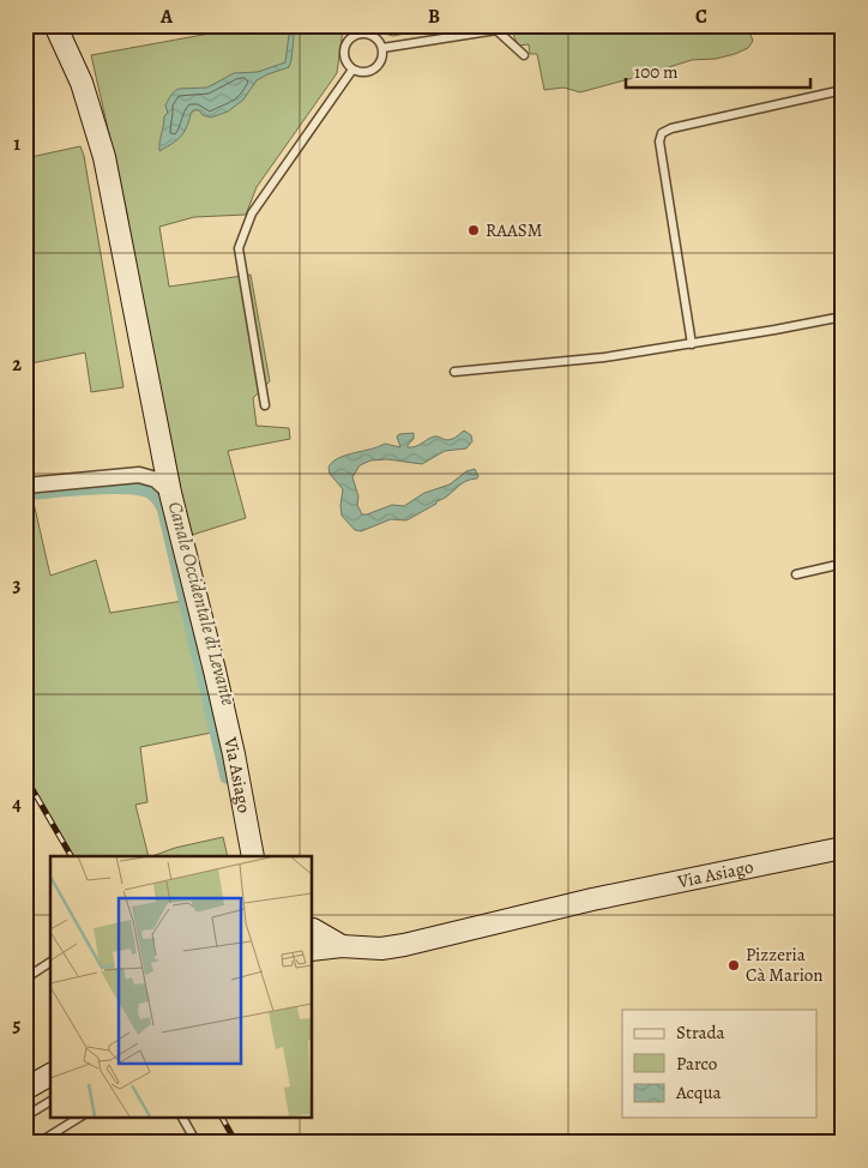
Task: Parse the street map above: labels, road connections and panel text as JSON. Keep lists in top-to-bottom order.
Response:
{
  "streets": {
    "main road": ["Via Asiago"]
  },
  "water": ["Canale Occidentale di Levante"],
  "places": ["RAASM", "Pizzeria Cà Marion"],
  "legend": ["Strada", "Parco", "Acqua"],
  "scale_bar": "100 m",
  "grid": {
    "columns": ["A", "B", "C"],
    "rows": [
      "1",
      "2",
      "3",
      "4",
      "5"
    ]
  }
}
